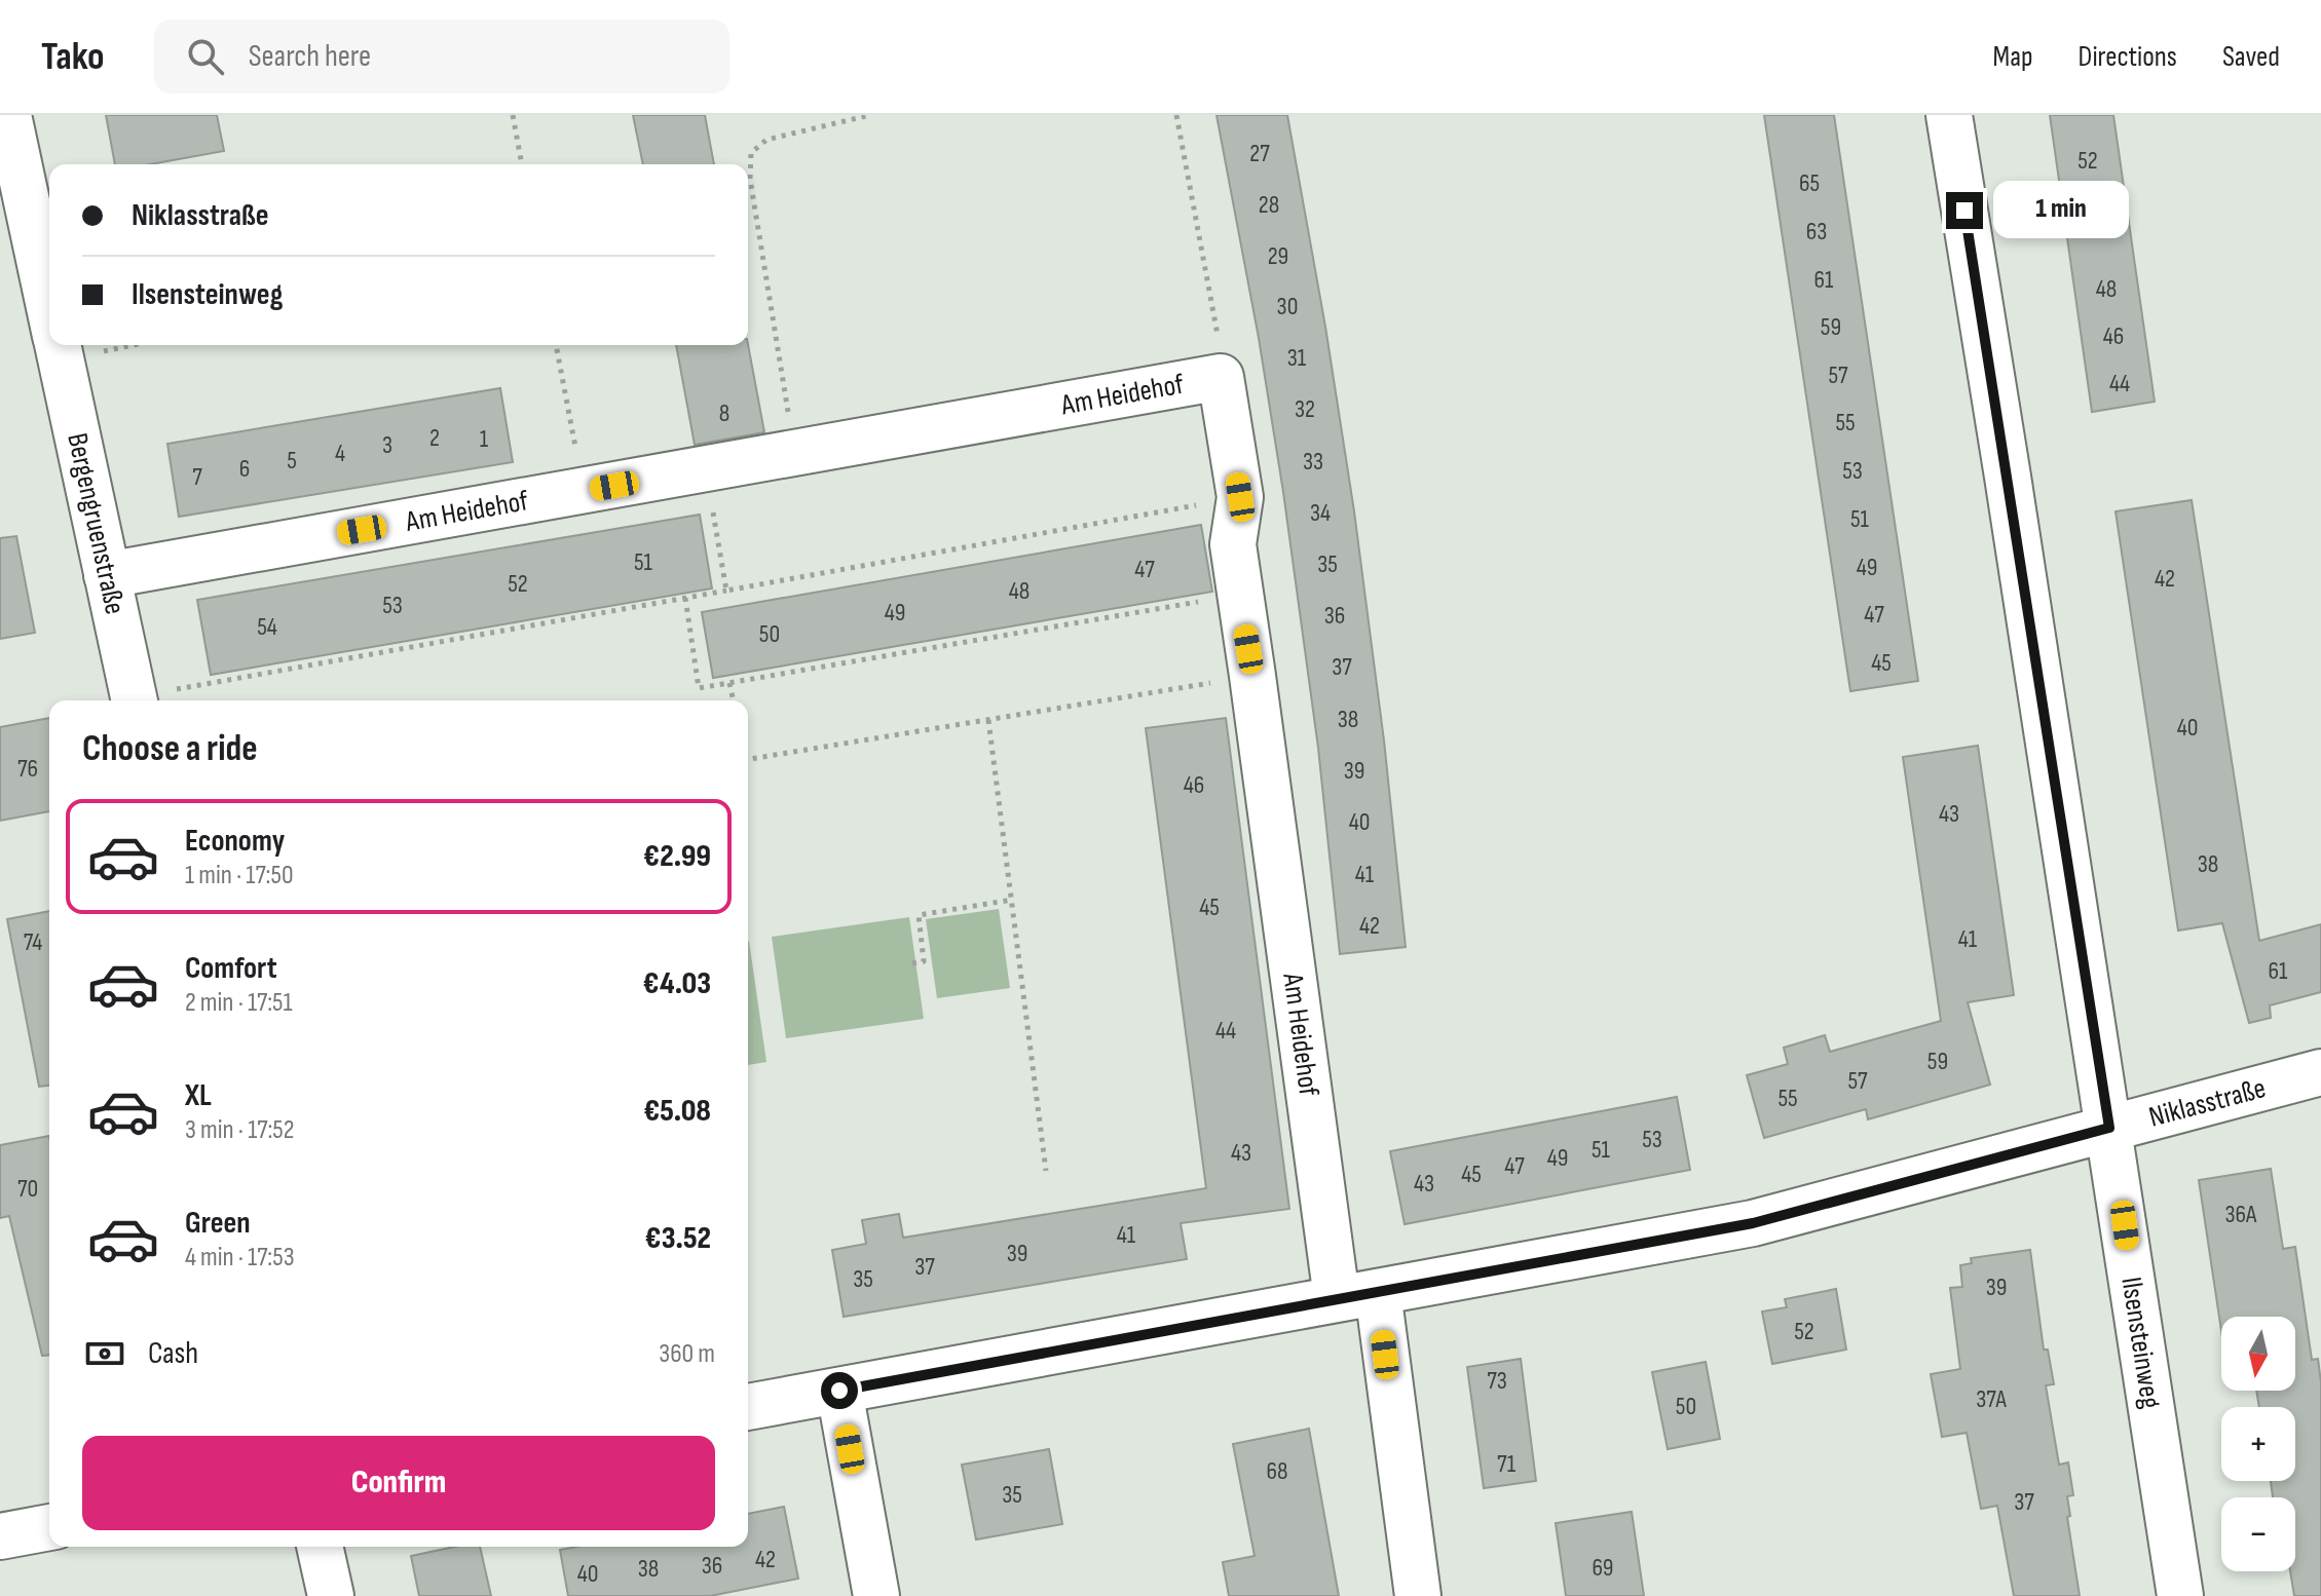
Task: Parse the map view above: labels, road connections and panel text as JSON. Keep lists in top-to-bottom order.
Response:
{
  "streets": {
    "street": [
      "Am Heidehof",
      "Bergengruenstraße",
      "Niklasstraße",
      "Ilsensteinweg"
    ]
  },
  "crossings": [
    ["Am Heidehof", "Bergengruenstraße"],
    ["Am Heidehof", "Niklasstraße"],
    ["Niklasstraße", "Ilsensteinweg"]
  ],
  "house_numbers": [
    "27",
    "52",
    "65",
    "28",
    "63",
    "29",
    "61",
    "48",
    "30",
    "59",
    "46",
    "31",
    "57",
    "44",
    "32",
    "8",
    "55",
    "2",
    "1",
    "3",
    "4",
    "5",
    "33",
    "6",
    "53",
    "7",
    "34",
    "51",
    "51",
    "35",
    "49",
    "47",
    "42",
    "52",
    "48",
    "53",
    "49",
    "47",
    "36",
    "54",
    "50",
    "45",
    "37",
    "38",
    "40",
    "76",
    "39",
    "46",
    "43",
    "40",
    "38",
    "41",
    "45",
    "42",
    "41",
    "74",
    "61",
    "44",
    "59",
    "57",
    "55",
    "53",
    "51",
    "43",
    "49",
    "47",
    "45",
    "43",
    "70",
    "36A",
    "41",
    "39",
    "37",
    "35",
    "39",
    "52",
    "73",
    "37A",
    "50",
    "71",
    "68",
    "35",
    "37",
    "42",
    "36",
    "69",
    "38",
    "40"
  ],
  "north": "bottom",
  "page": {
    "header": "Tako",
    "search": "Search here",
    "nav": ["Map", "Directions", "Saved"],
    "banner": ["Niklasstraße", "Ilsensteinweg"],
    "bubble": "1 min",
    "heading": "Choose a ride",
    "list": [
      {
        "name": "Economy",
        "note": "1 min · 17:50",
        "value": "€2.99"
      },
      {
        "name": "Comfort",
        "note": "2 min · 17:51",
        "value": "€4.03"
      },
      {
        "name": "XL",
        "note": "3 min · 17:52",
        "value": "€5.08"
      },
      {
        "name": "Green",
        "note": "4 min · 17:53",
        "value": "€3.52"
      }
    ],
    "pay": ["Cash", "360 m"],
    "map_buttons": ["+", "−"],
    "buttons": "Confirm"
  }
}
